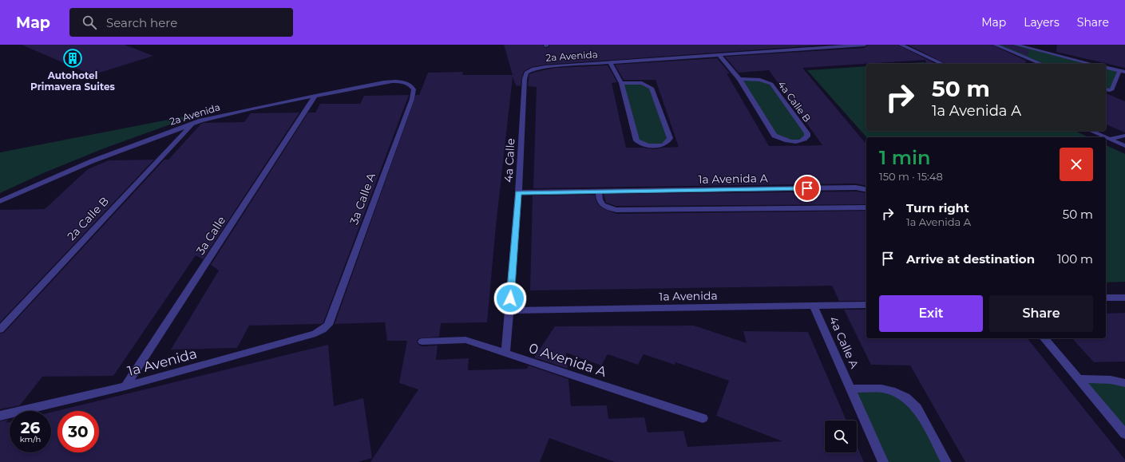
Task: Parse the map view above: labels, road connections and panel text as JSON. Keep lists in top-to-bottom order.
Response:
{
  "streets": {
    "street": [
      "2a Avenida",
      "4a Calle B",
      "4a Calle",
      "1a Avenida A",
      "3a Calle A",
      "2a Calle B",
      "3a Calle",
      "1a Avenida",
      "4a Calle A",
      "0 Avenida A"
    ]
  },
  "crossings": [
    ["2a Avenida", "4a Calle B"],
    ["2a Avenida", "4a Calle"],
    ["2a Avenida", "3a Calle A"],
    ["2a Avenida", "2a Calle B"],
    ["2a Avenida", "3a Calle"],
    ["4a Calle", "1a Avenida A"],
    ["4a Calle", "1a Avenida"],
    ["4a Calle", "0 Avenida A"],
    ["3a Calle A", "1a Avenida"],
    ["3a Calle", "1a Avenida"],
    ["1a Avenida", "4a Calle A"]
  ],
  "places": {
    "building": ["Autohotel Primavera Suites"]
  },
  "page": {
    "header": "Map",
    "search": "Search here",
    "nav": ["Map", "Layers", "Share"],
    "turn": ["50 m", "1a Avenida A"],
    "heading": ["1 min", "150 m · 15:48"],
    "list": [
      {
        "name": "Turn right",
        "note": "1a Avenida A",
        "value": "50 m"
      },
      {
        "name": "Arrive at destination",
        "value": "100 m"
      }
    ],
    "buttons": ["Exit", "Share"],
    "speed": "26 km/h",
    "limit": "30"
  }
}
